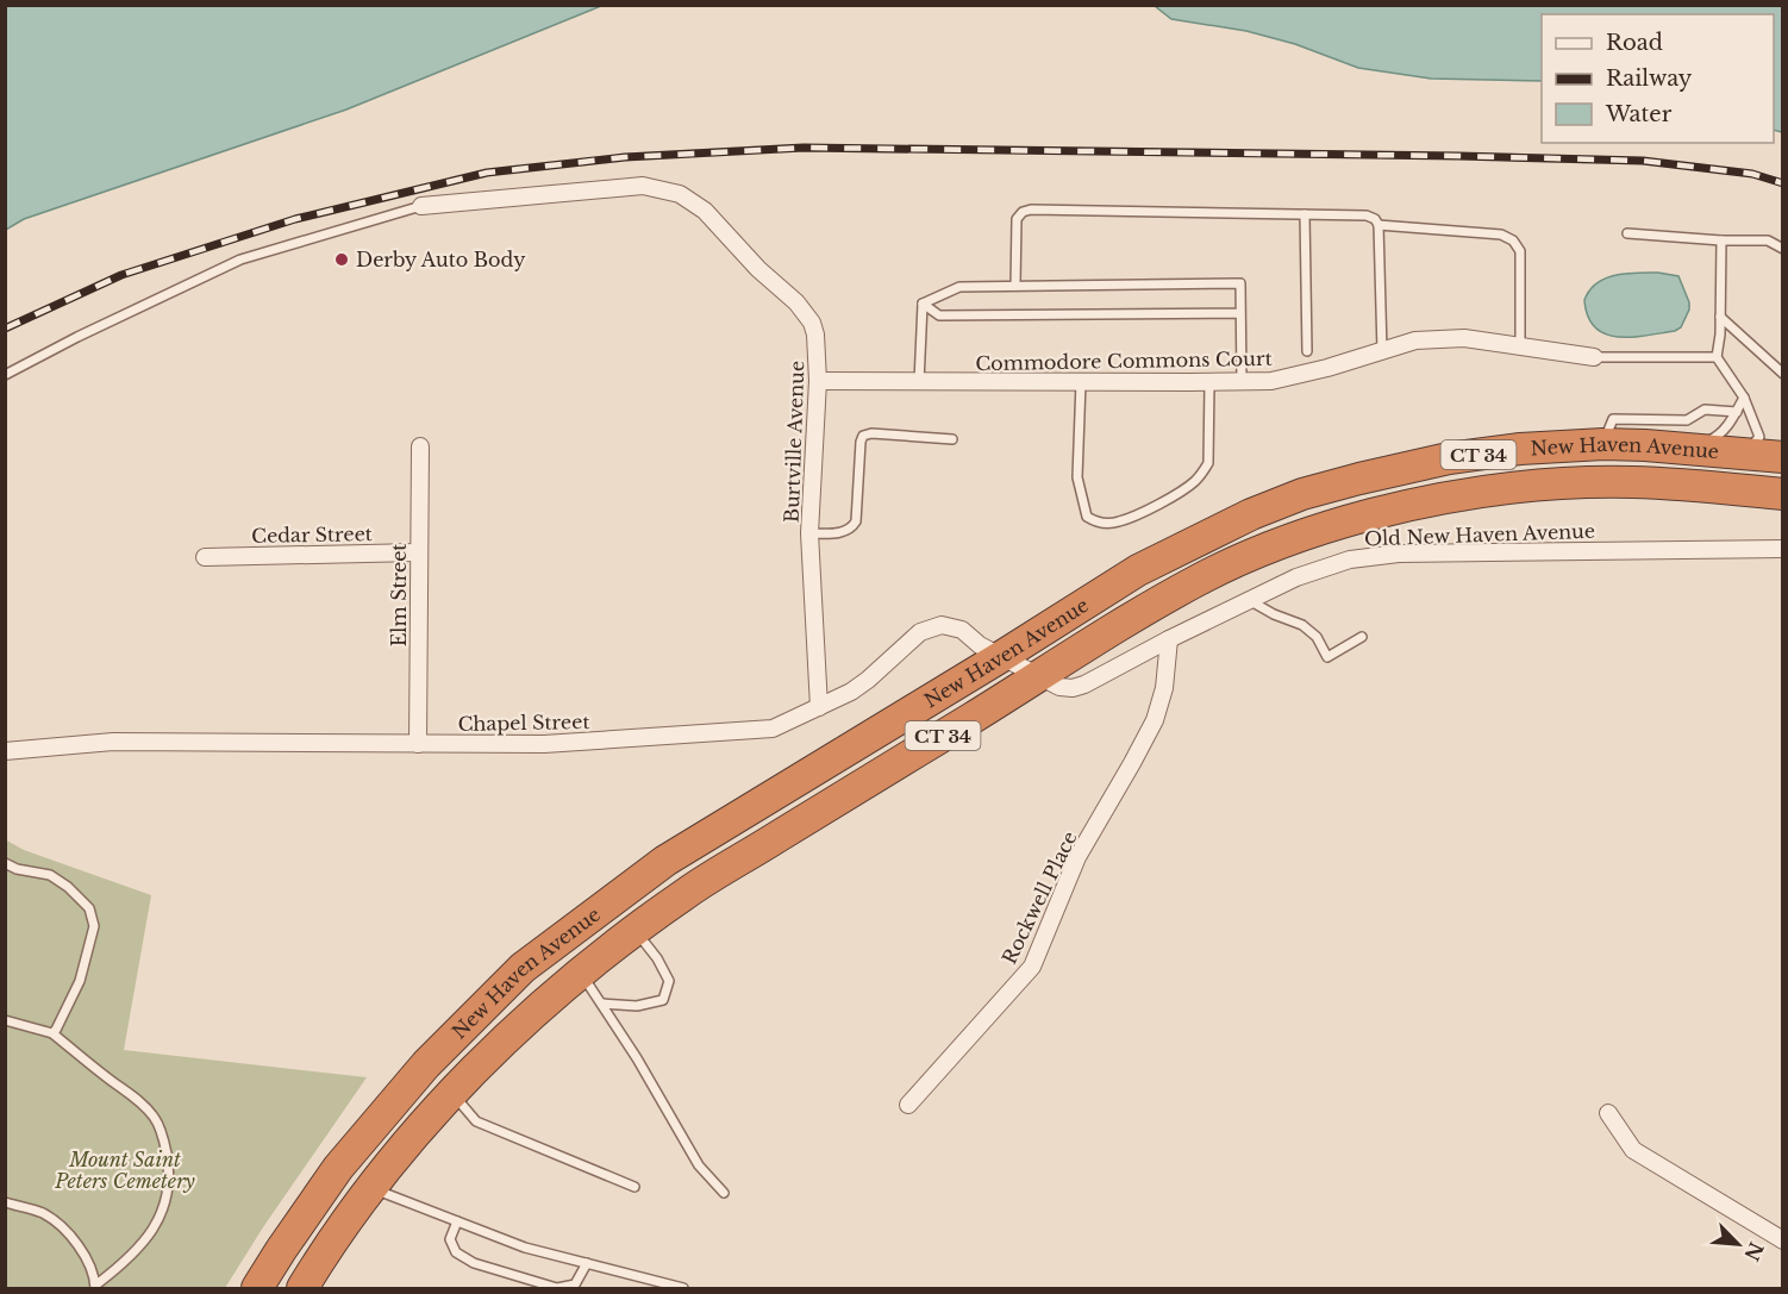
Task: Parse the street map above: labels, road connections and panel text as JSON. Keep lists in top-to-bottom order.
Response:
{
  "streets": {
    "highway": ["New Haven Avenue", "CT 34"],
    "street": [
      "Commodore Commons Court",
      "Burtville Avenue",
      "Cedar Street",
      "Old New Haven Avenue",
      "Elm Street",
      "Chapel Street",
      "Rockwell Place"
    ]
  },
  "crossings": [
    ["Commodore Commons Court", "Burtville Avenue"],
    ["Burtville Avenue", "Chapel Street"],
    ["New Haven Avenue", "Old New Haven Avenue"],
    ["New Haven Avenue", "Chapel Street"],
    ["Cedar Street", "Elm Street"],
    ["Old New Haven Avenue", "Chapel Street"],
    ["Old New Haven Avenue", "Rockwell Place"],
    ["Elm Street", "Chapel Street"]
  ],
  "parks": ["Mount Saint Peters Cemetery"],
  "places": ["Derby Auto Body"],
  "legend": ["Road", "Railway", "Water"],
  "north": "bottom right"
}
